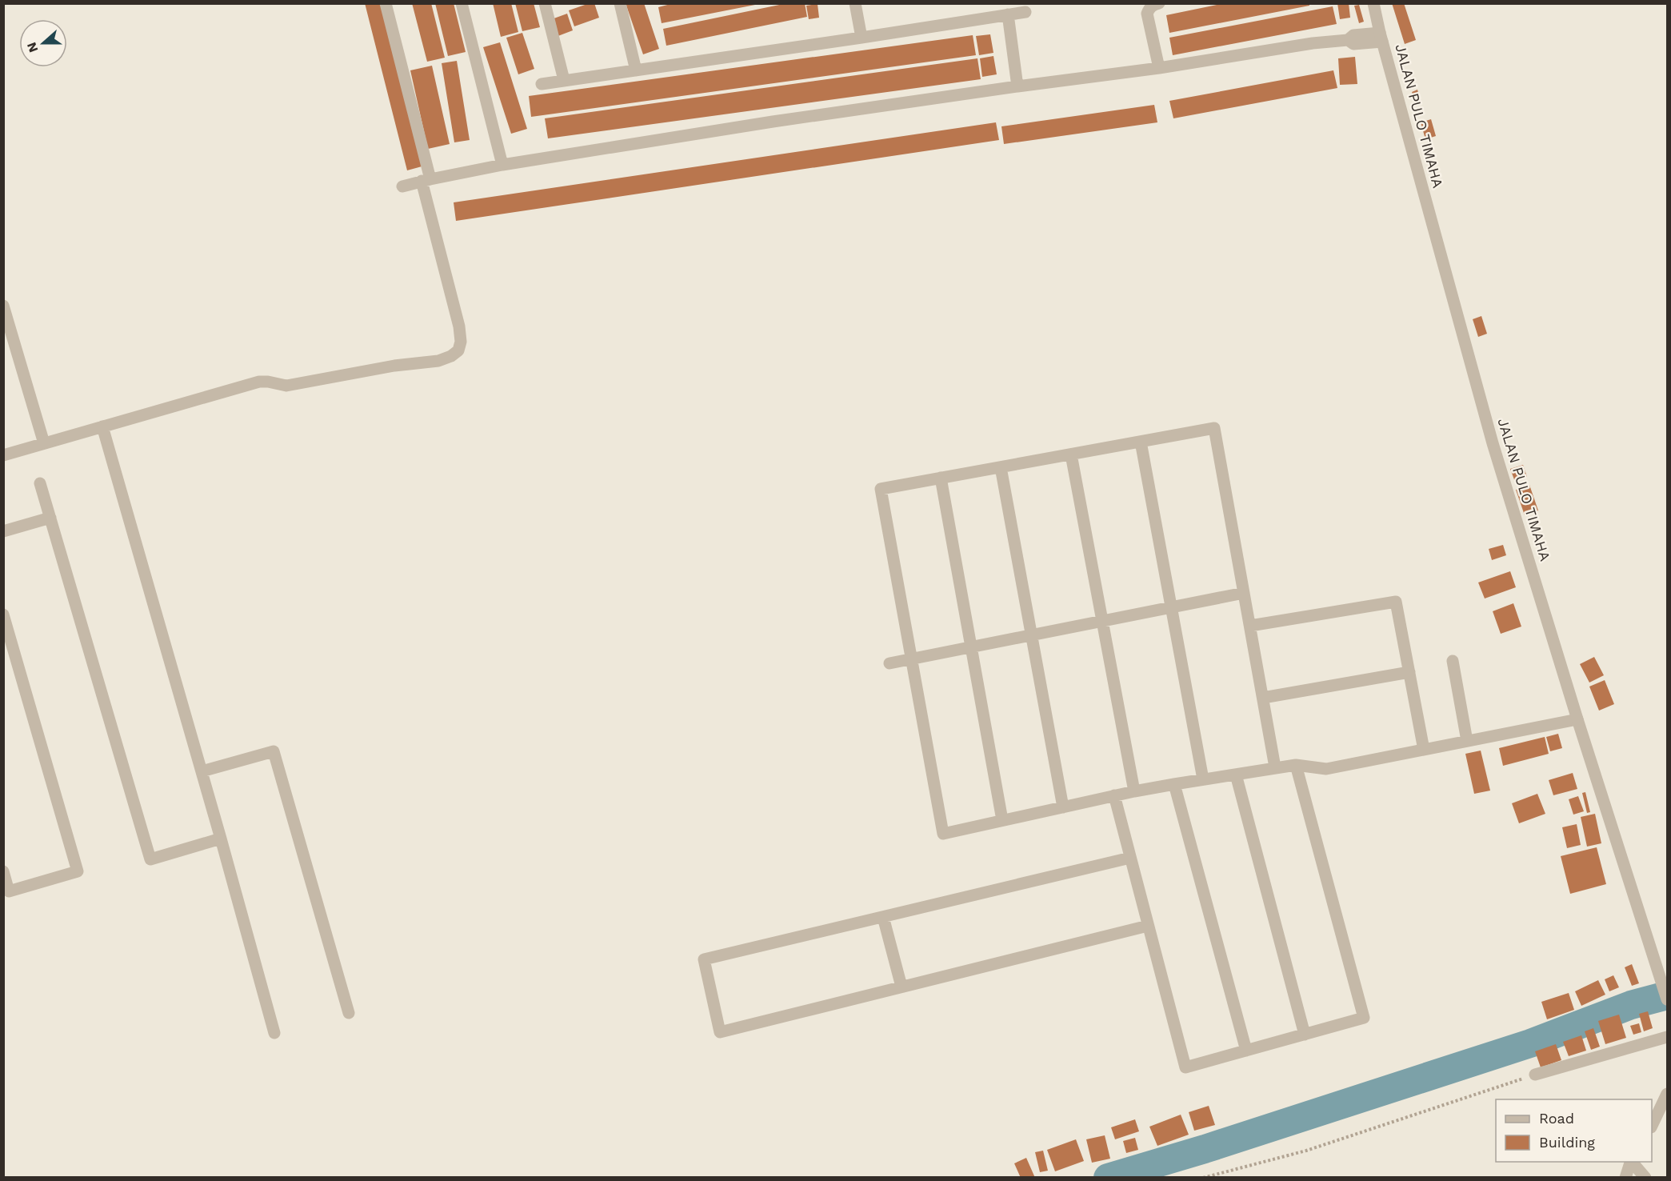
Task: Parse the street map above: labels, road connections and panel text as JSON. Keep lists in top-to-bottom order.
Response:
{
  "streets": {
    "street": ["JALAN PULO TIMAHA"]
  },
  "legend": ["Road", "Building"],
  "north": "left"
}
